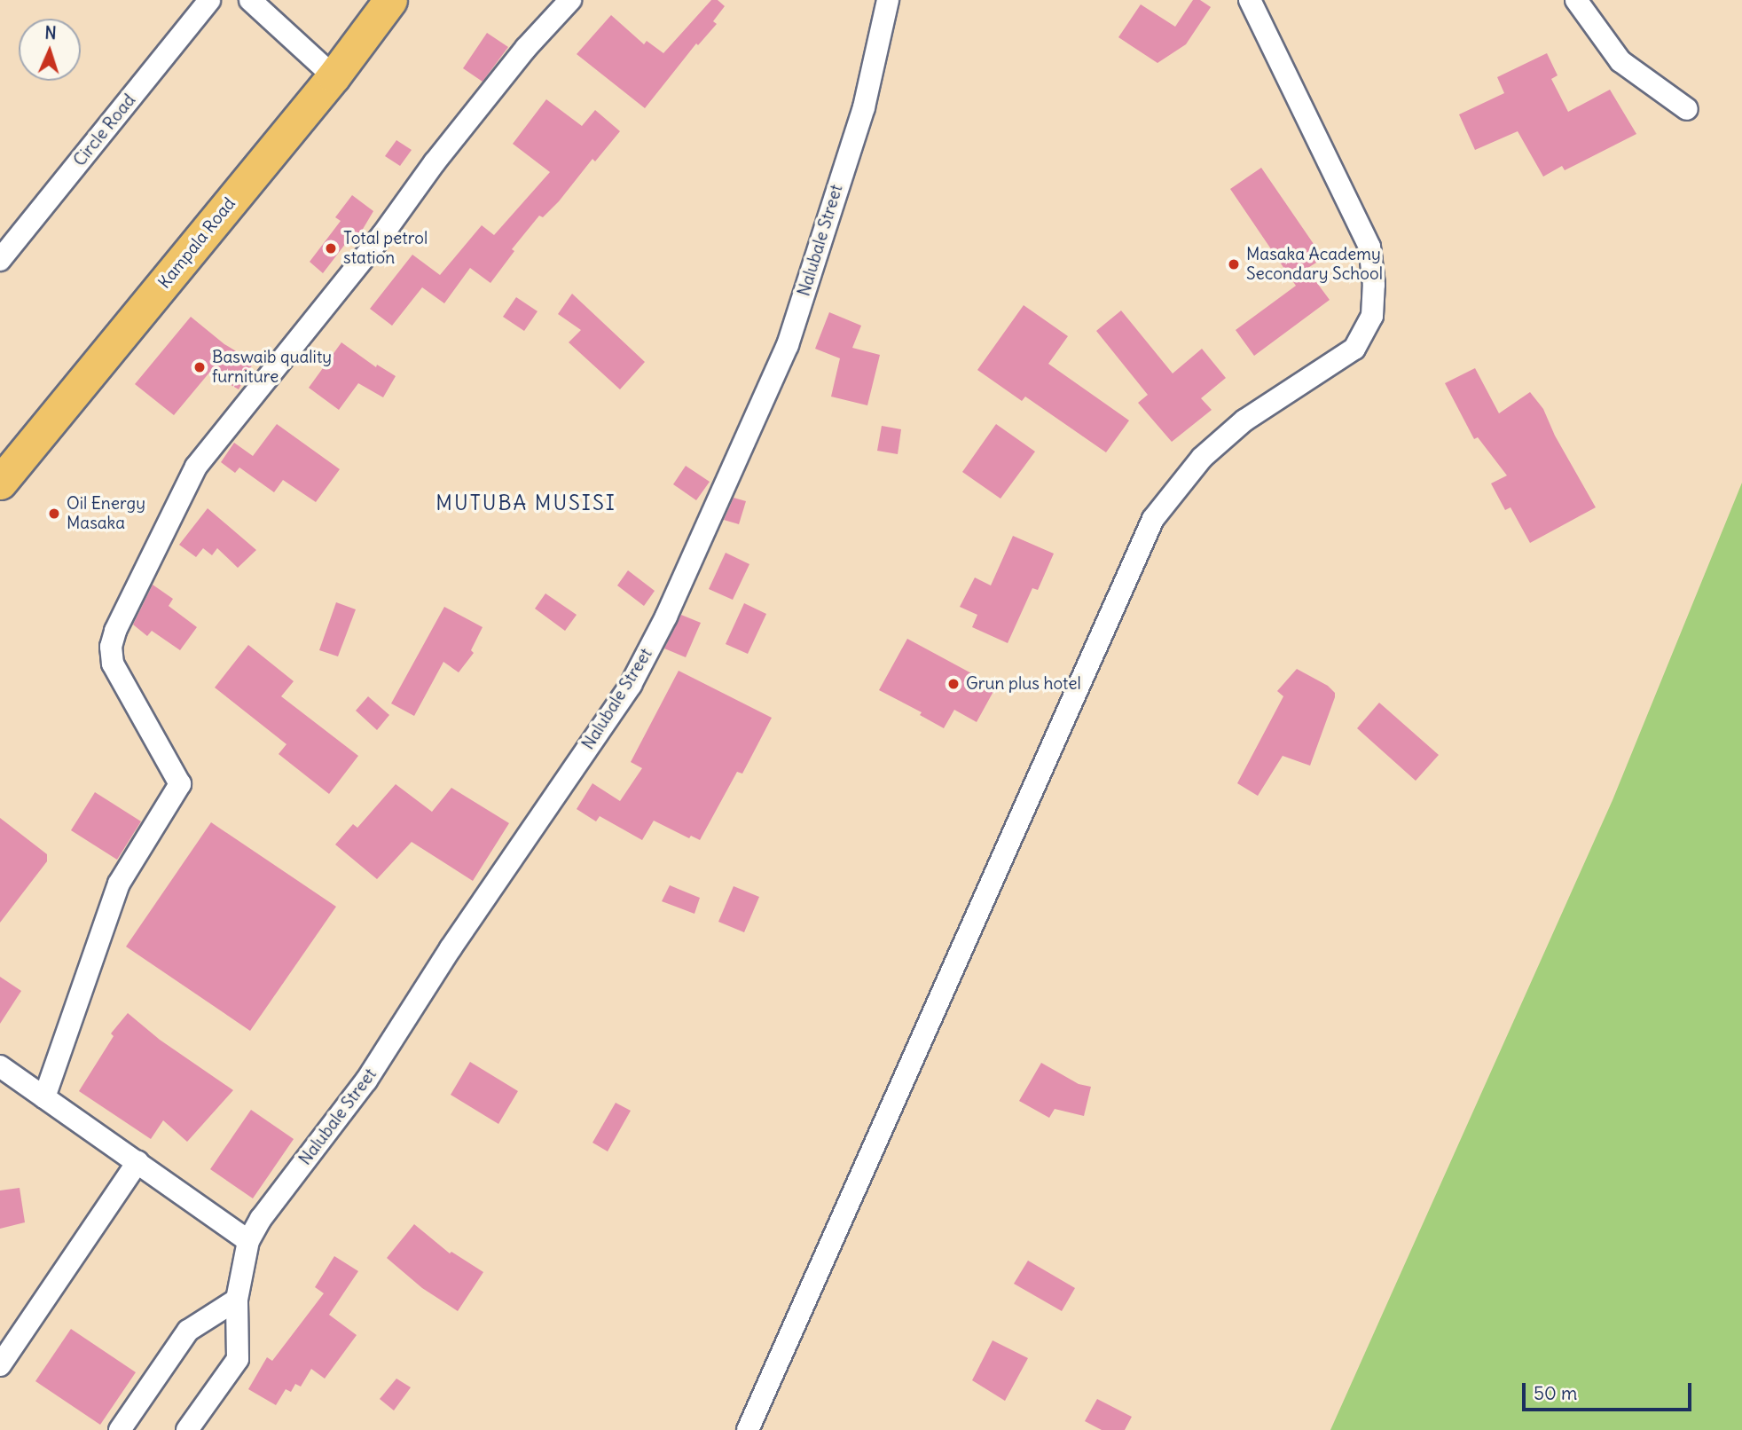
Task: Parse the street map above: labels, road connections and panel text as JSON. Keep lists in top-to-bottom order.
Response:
{
  "streets": {
    "main road": ["Kampala Road"],
    "street": ["Circle Road", "Nalubale Street"]
  },
  "districts": ["MUTUBA MUSISI"],
  "places": [
    "Total petrol station",
    "Masaka Academy Secondary School",
    "Baswaib quality furniture",
    "Oil Energy Masaka",
    "Grun plus hotel"
  ],
  "scale_bar": "50 m",
  "north": "top"
}
